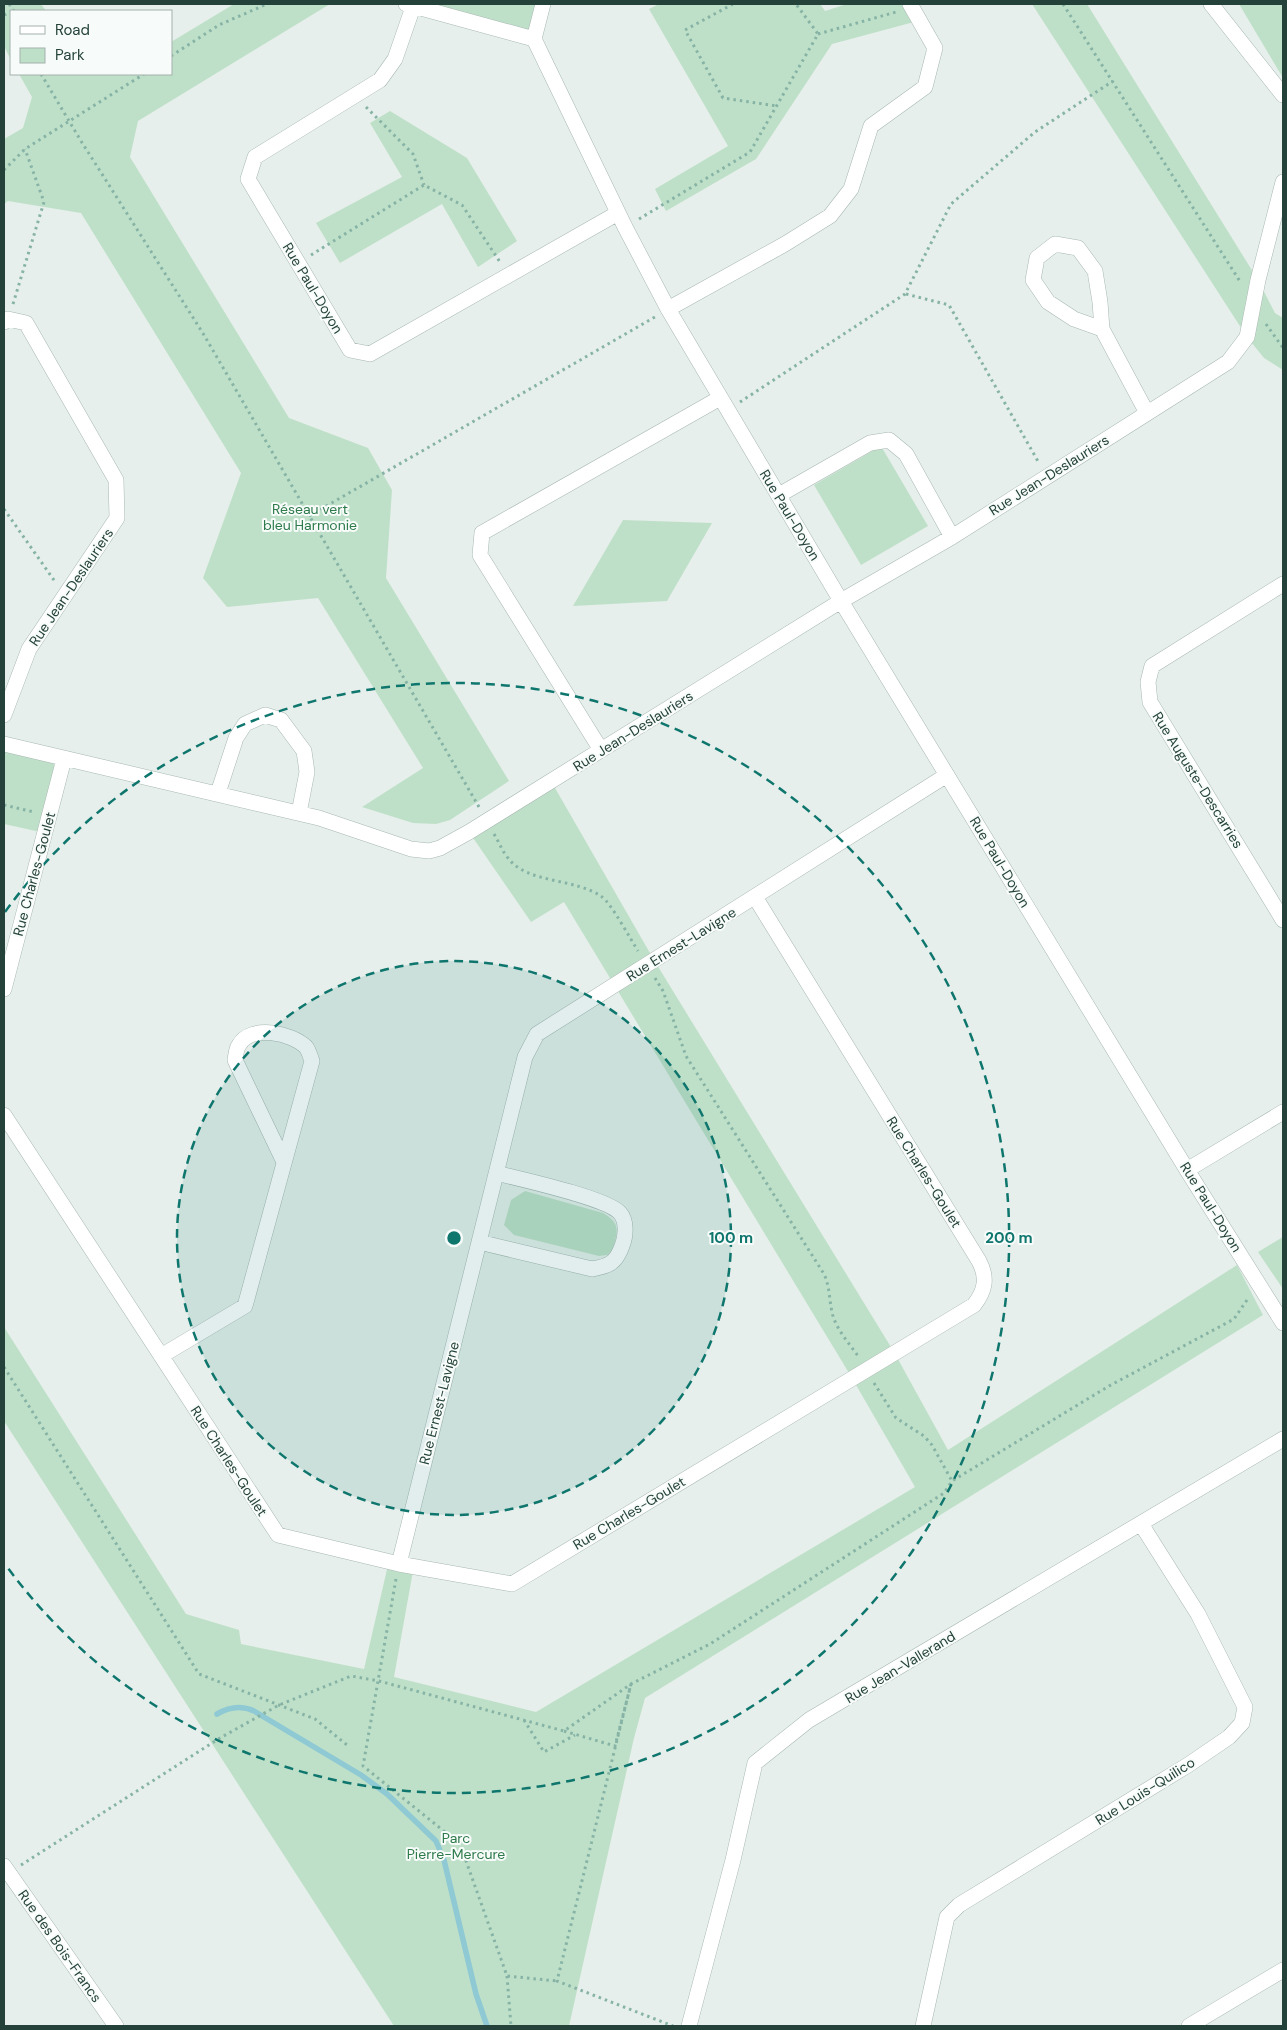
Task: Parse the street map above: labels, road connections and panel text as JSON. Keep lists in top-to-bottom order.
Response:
{
  "streets": {
    "street": [
      "Rue Paul-Doyon",
      "Rue Jean-Deslauriers",
      "Rue Auguste-Descarries",
      "Rue Charles-Goulet",
      "Rue Ernest-Lavigne",
      "Rue Jean-Vallerand",
      "Rue Louis-Quilico",
      "Rue des Bois-Francs"
    ]
  },
  "crossings": [
    ["Rue Paul-Doyon", "Rue Jean-Deslauriers"],
    ["Rue Paul-Doyon", "Rue Ernest-Lavigne"],
    ["Rue Jean-Deslauriers", "Rue Charles-Goulet"],
    ["Rue Charles-Goulet", "Rue Ernest-Lavigne"],
    ["Rue Jean-Vallerand", "Rue Louis-Quilico"]
  ],
  "parks": ["Réseau vert bleu Harmonie", "Parc Pierre-Mercure"],
  "legend": ["Road", "Park"],
  "rings": ["100 m", "200 m"]
}
